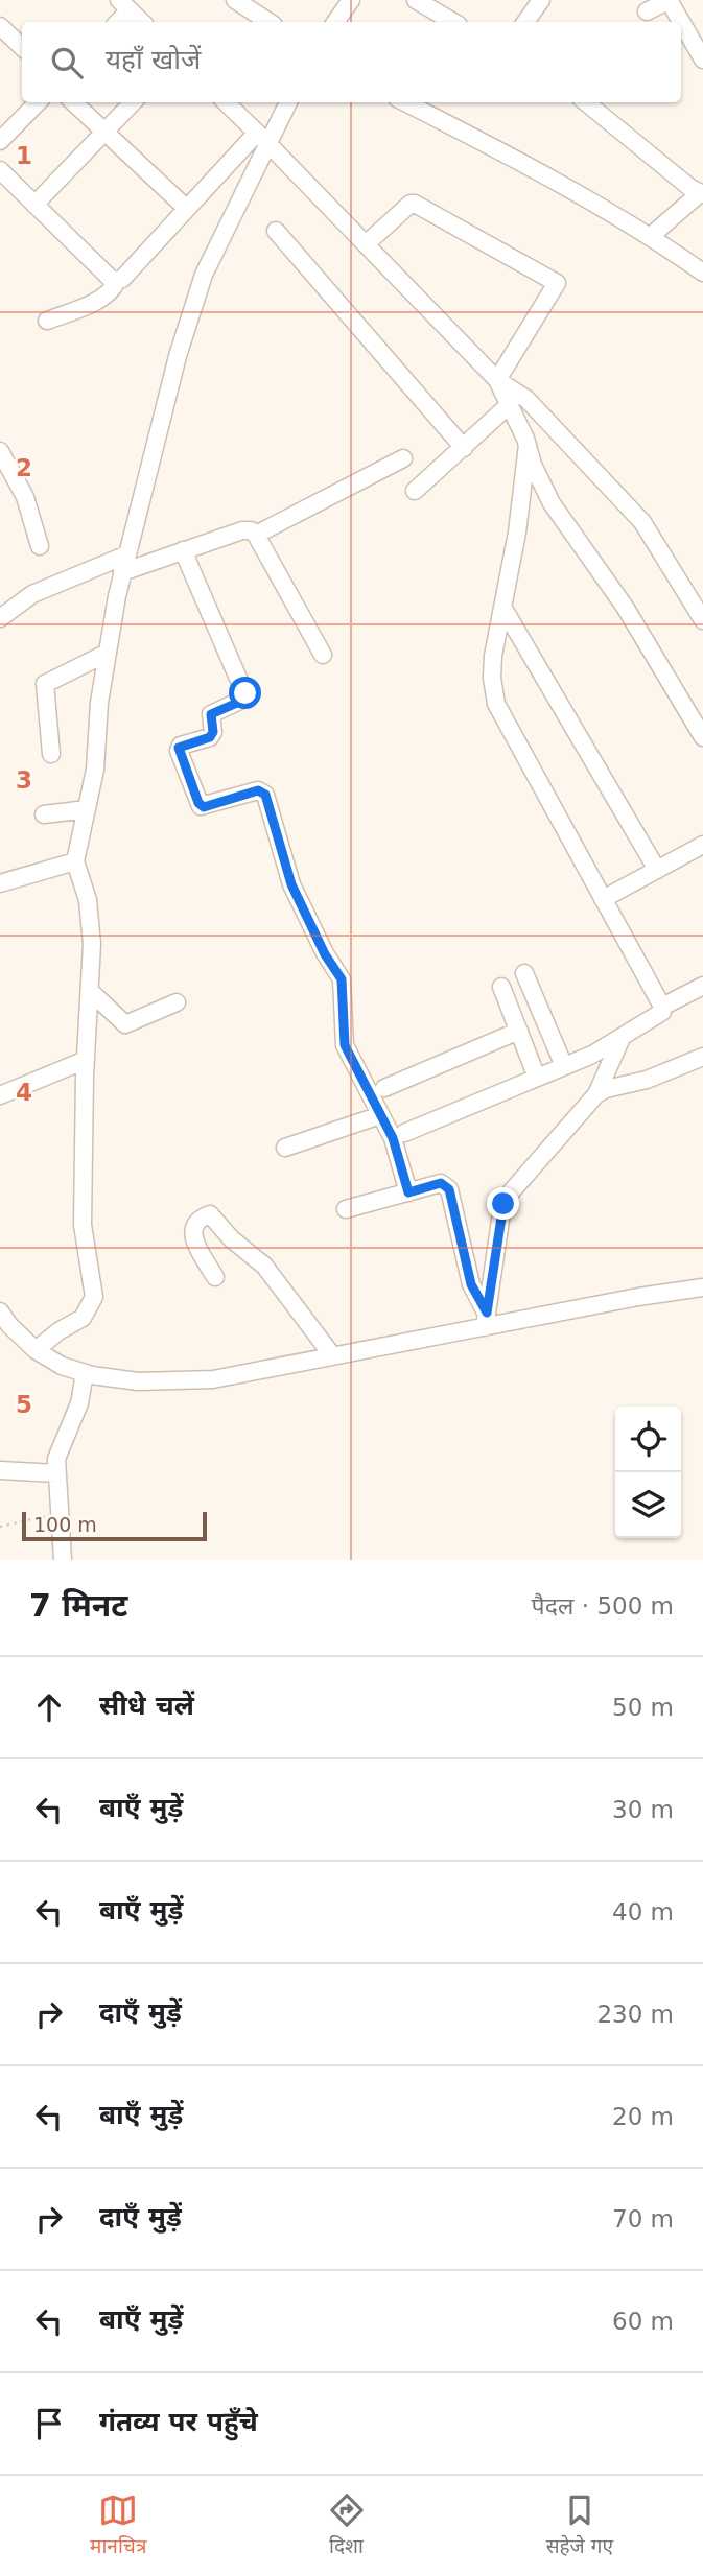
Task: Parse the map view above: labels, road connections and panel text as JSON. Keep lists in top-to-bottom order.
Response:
{
  "scale_bar": "100 m",
  "page": {
    "search": "यहाँ खोजें",
    "scale": "100 m",
    "heading": ["7 मिनट", "पैदल · 500 m"],
    "list": [
      ["सीधे चलें", "50 m"],
      ["बाएँ मुड़ें", "30 m"],
      ["बाएँ मुड़ें", "40 m"],
      ["दाएँ मुड़ें", "230 m"],
      ["बाएँ मुड़ें", "20 m"],
      ["दाएँ मुड़ें", "70 m"],
      ["बाएँ मुड़ें", "60 m"],
      "गंतव्य पर पहुँचे"
    ],
    "nav": ["मानचित्र", "दिशा", "सहेजे गए"]
  },
  "grid": {
    "rows": [
      "1",
      "2",
      "3",
      "4",
      "5"
    ]
  }
}
